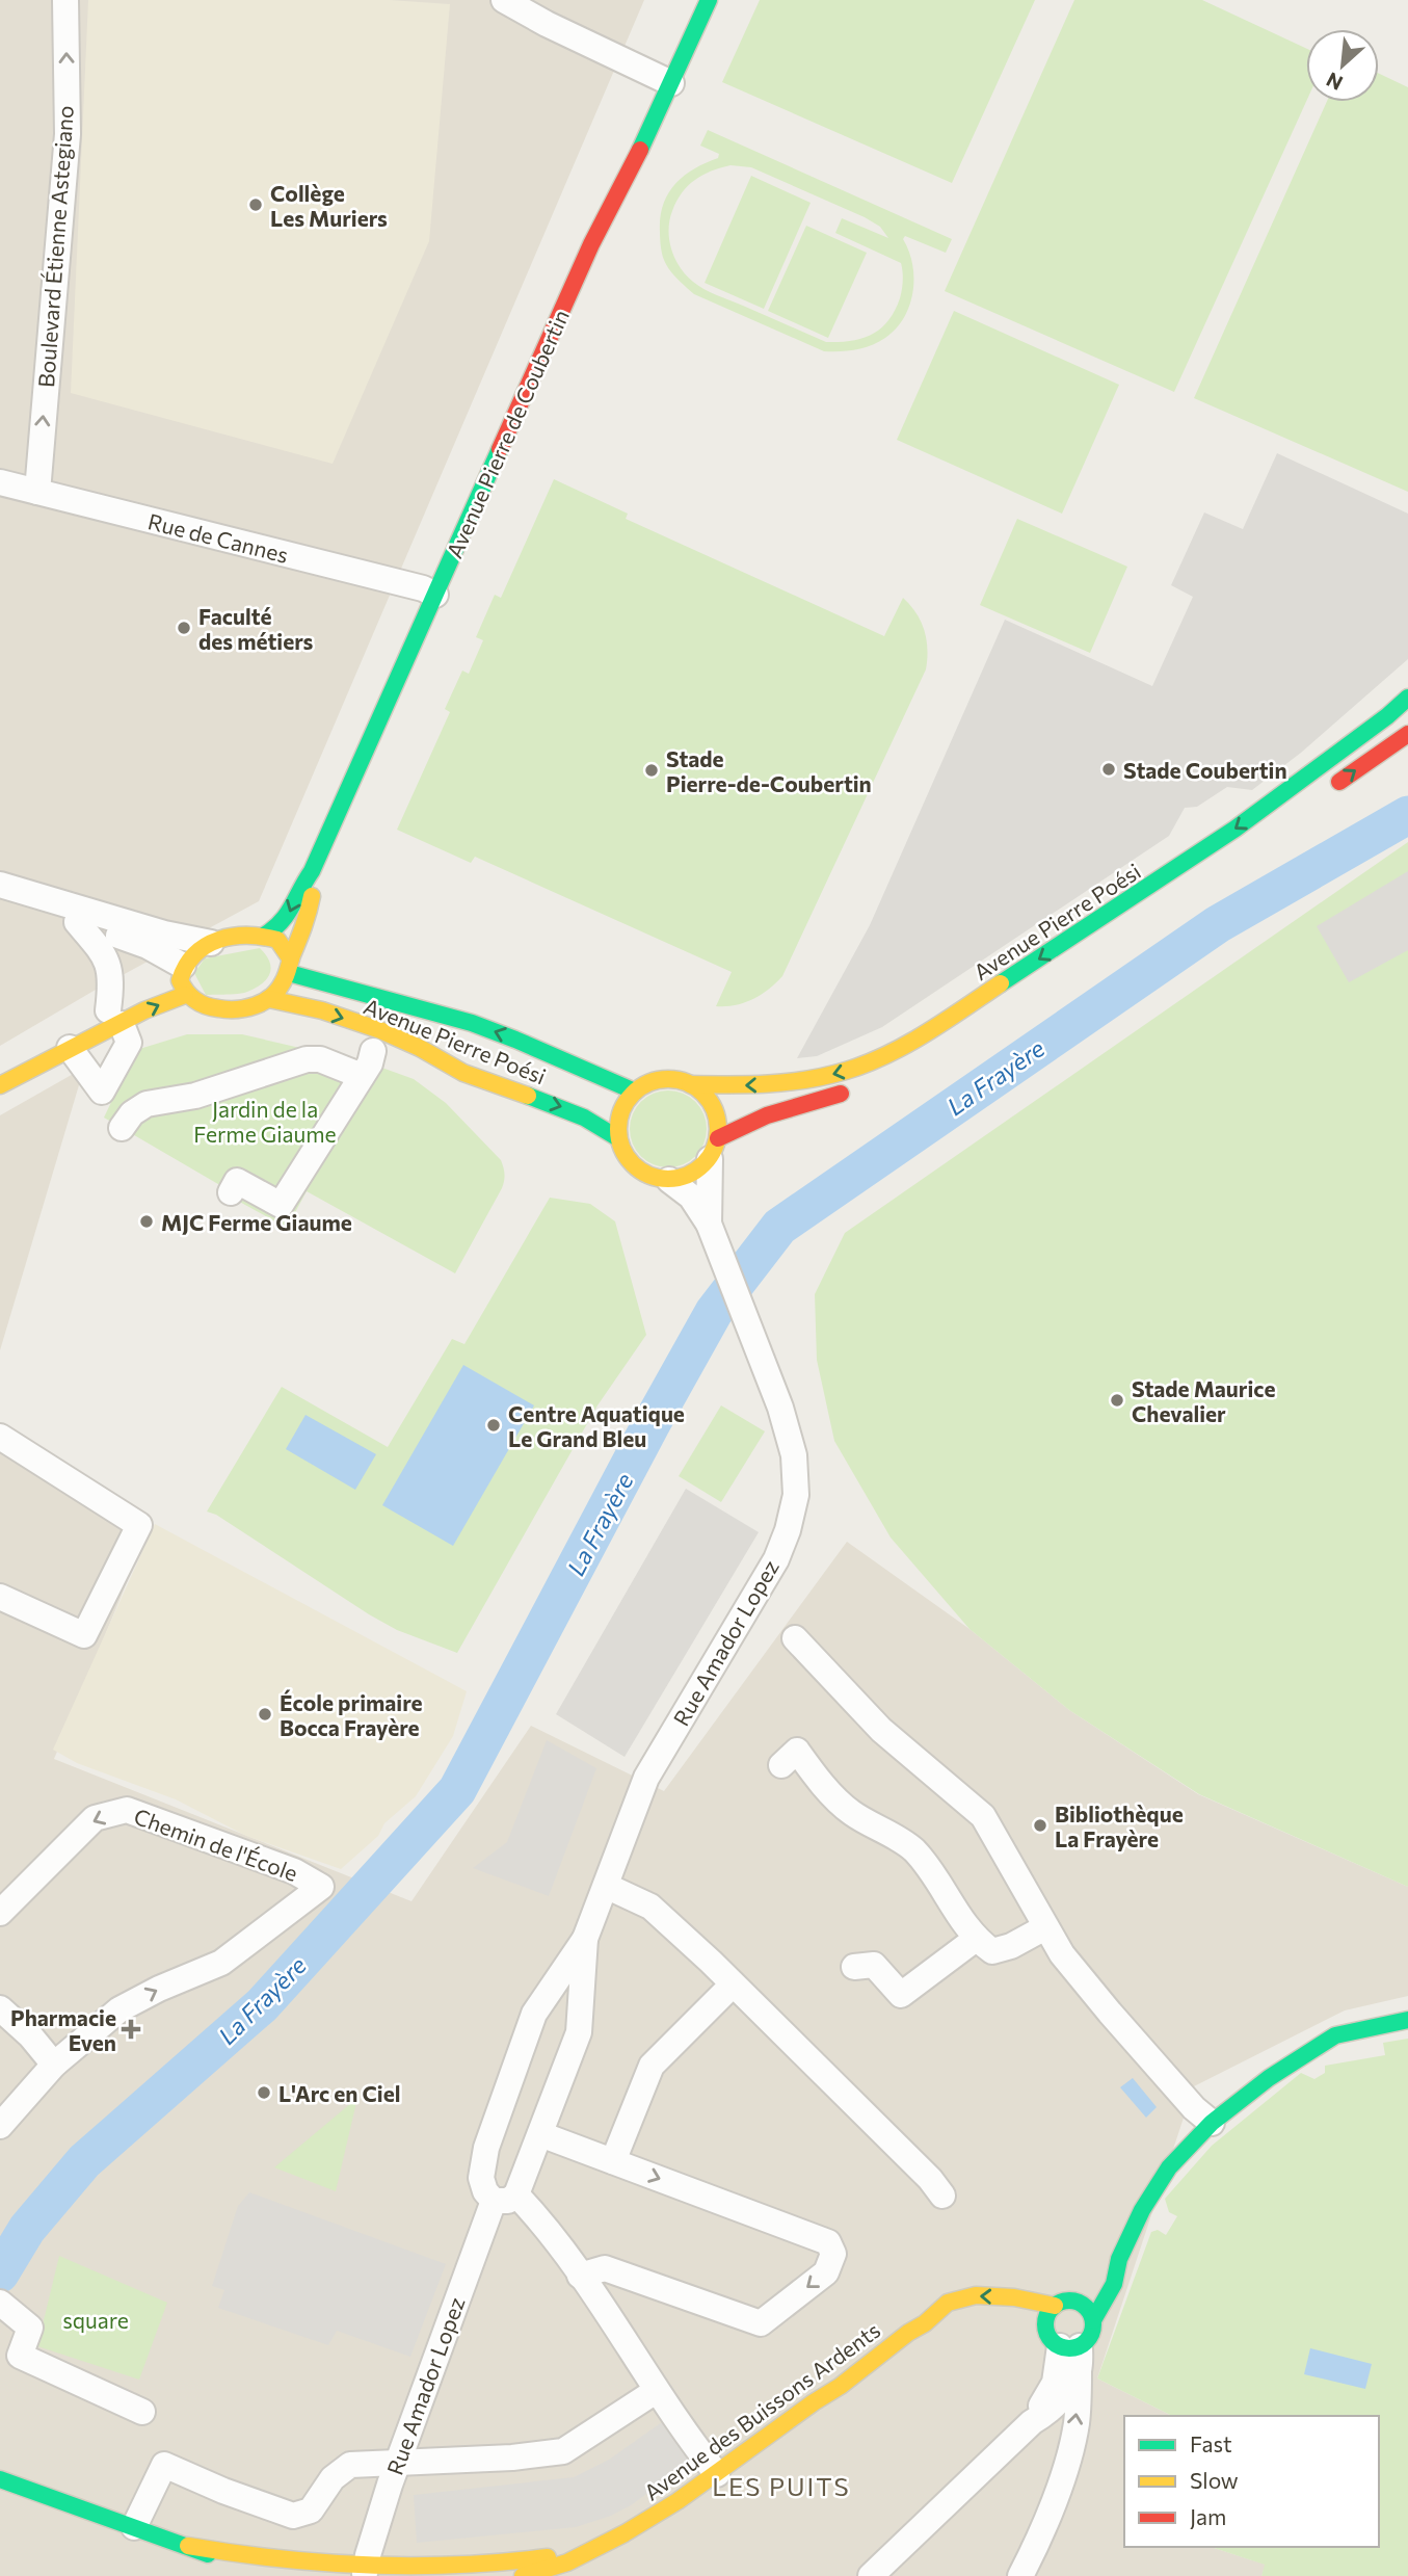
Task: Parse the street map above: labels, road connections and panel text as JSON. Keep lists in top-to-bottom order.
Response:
{
  "streets": {
    "main road": ["Avenue Pierre de Coubertin", "Avenue Pierre Poési", "Avenue des Buissons Ardents"],
    "street": [
      "Boulevard Étienne Astegiano",
      "Rue de Cannes",
      "Rue Amador Lopez",
      "Chemin de l'École"
    ]
  },
  "crossings": [
    ["Boulevard Étienne Astegiano", "Rue de Cannes"],
    ["Avenue Pierre de Coubertin", "Rue de Cannes"],
    ["Avenue Pierre de Coubertin", "Avenue Pierre Poési"],
    ["Rue Amador Lopez", "Avenue des Buissons Ardents"]
  ],
  "one_way": ["Boulevard Étienne Astegiano"],
  "districts": ["LES PUITS"],
  "water": ["La Frayère"],
  "parks": ["Jardin de la Ferme Giaume", "square"],
  "places": {
    "other": [
      "Collège Les Muriers",
      "Faculté des métiers",
      "Stade Coubertin",
      "Stade Pierre-de-Coubertin",
      "MJC Ferme Giaume",
      "Stade Maurice Chevalier",
      "Centre Aquatique Le Grand Bleu",
      "École primaire Bocca Frayère",
      "Bibliothèque La Frayère",
      "L'Arc en Ciel"
    ],
    "health": ["Pharmacie Even"]
  },
  "legend": ["Fast", "Slow", "Jam"],
  "north": "bottom left"
}
